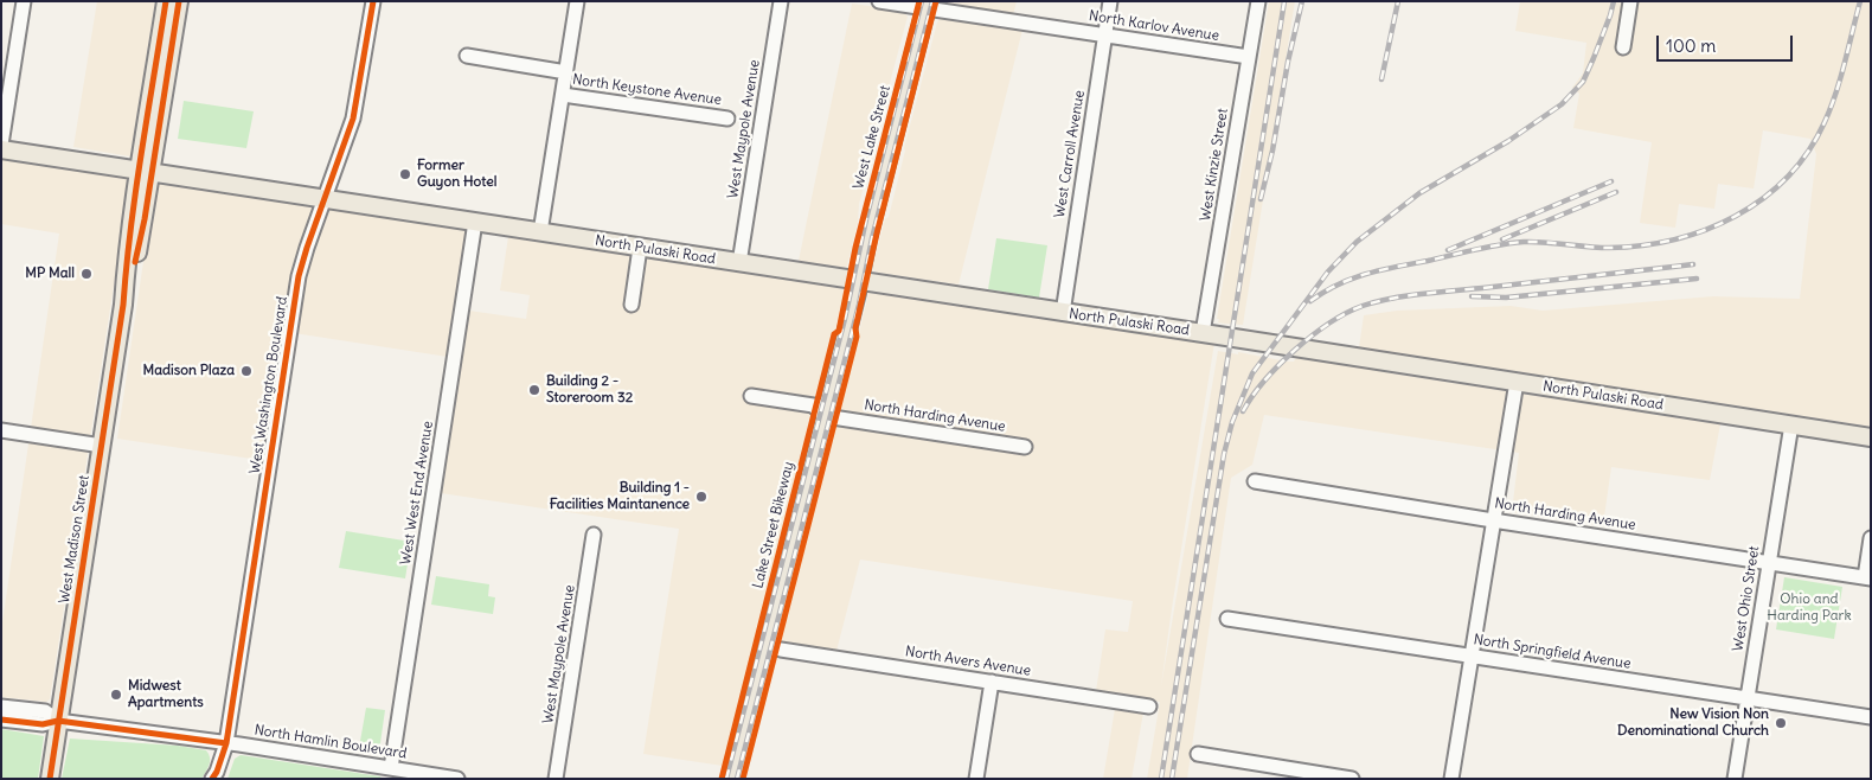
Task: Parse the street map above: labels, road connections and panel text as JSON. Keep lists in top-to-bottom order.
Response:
{
  "streets": {
    "main road": ["West Lake Street", "North Pulaski Road", "West Madison Street"],
    "street": [
      "North Karlov Avenue",
      "North Keystone Avenue",
      "West Maypole Avenue",
      "West Carroll Avenue",
      "West Kinzie Street",
      "West Washington Boulevard",
      "North Harding Avenue",
      "West West End Avenue",
      "West Ohio Street",
      "North Springfield Avenue",
      "North Avers Avenue",
      "North Hamlin Boulevard"
    ],
    "cycle path": ["Lake Street Bikeway"]
  },
  "crossings": [
    ["North Karlov Avenue", "West Lake Street"],
    ["North Karlov Avenue", "West Carroll Avenue"],
    ["North Karlov Avenue", "West Kinzie Street"],
    ["West Maypole Avenue", "North Pulaski Road"],
    ["West Lake Street", "North Pulaski Road"],
    ["West Lake Street", "North Harding Avenue"],
    ["West Lake Street", "North Avers Avenue"],
    ["West Carroll Avenue", "North Pulaski Road"],
    ["West Kinzie Street", "North Pulaski Road"],
    ["North Pulaski Road", "West Washington Boulevard"],
    ["North Pulaski Road", "West West End Avenue"],
    ["North Pulaski Road", "West Madison Street"],
    ["North Pulaski Road", "West Ohio Street"],
    ["West Washington Boulevard", "North Hamlin Boulevard"],
    ["North Harding Avenue", "West Ohio Street"],
    ["West West End Avenue", "North Hamlin Boulevard"],
    ["West Madison Street", "North Hamlin Boulevard"],
    ["West Ohio Street", "North Springfield Avenue"]
  ],
  "parks": ["Ohio and Harding Park"],
  "places": [
    "Former Guyon Hotel",
    "MP Mall",
    "Madison Plaza",
    "Building 2 - Storeroom 32",
    "Building 1 - Facilities Maintanence",
    "Midwest Apartments",
    "New Vision Non Denominational Church"
  ],
  "scale_bar": "100 m"
}
